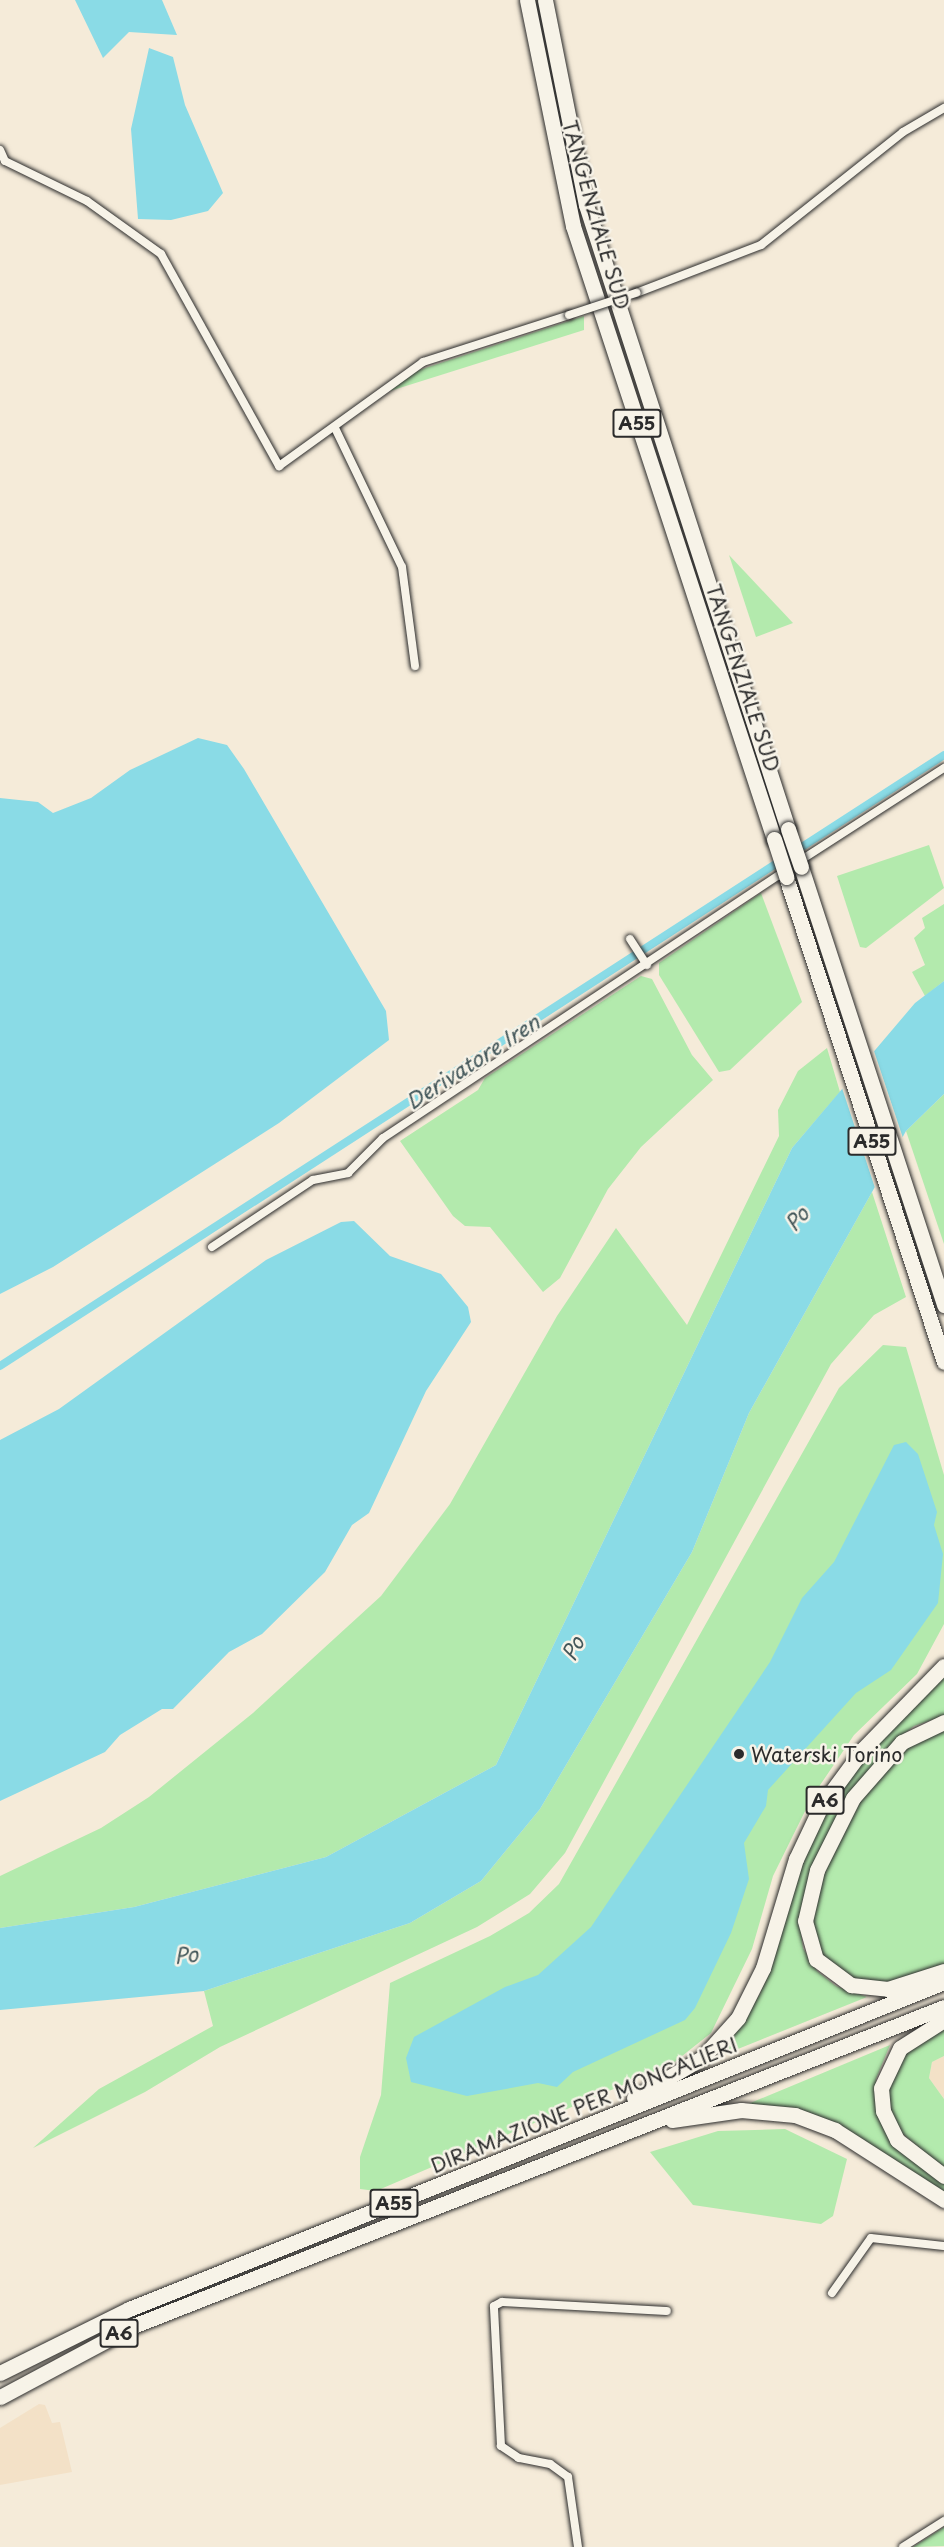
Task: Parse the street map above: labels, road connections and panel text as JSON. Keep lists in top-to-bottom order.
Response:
{
  "streets": {
    "highway": [
      "TANGENZIALE SUD",
      "A55",
      "A6",
      "DIRAMAZIONE PER MONCALIERI"
    ]
  },
  "crossings": [
    ["A6", "DIRAMAZIONE PER MONCALIERI"]
  ],
  "water": ["Derivatore Iren", "Po"],
  "places": ["Waterski Torino"]
}
